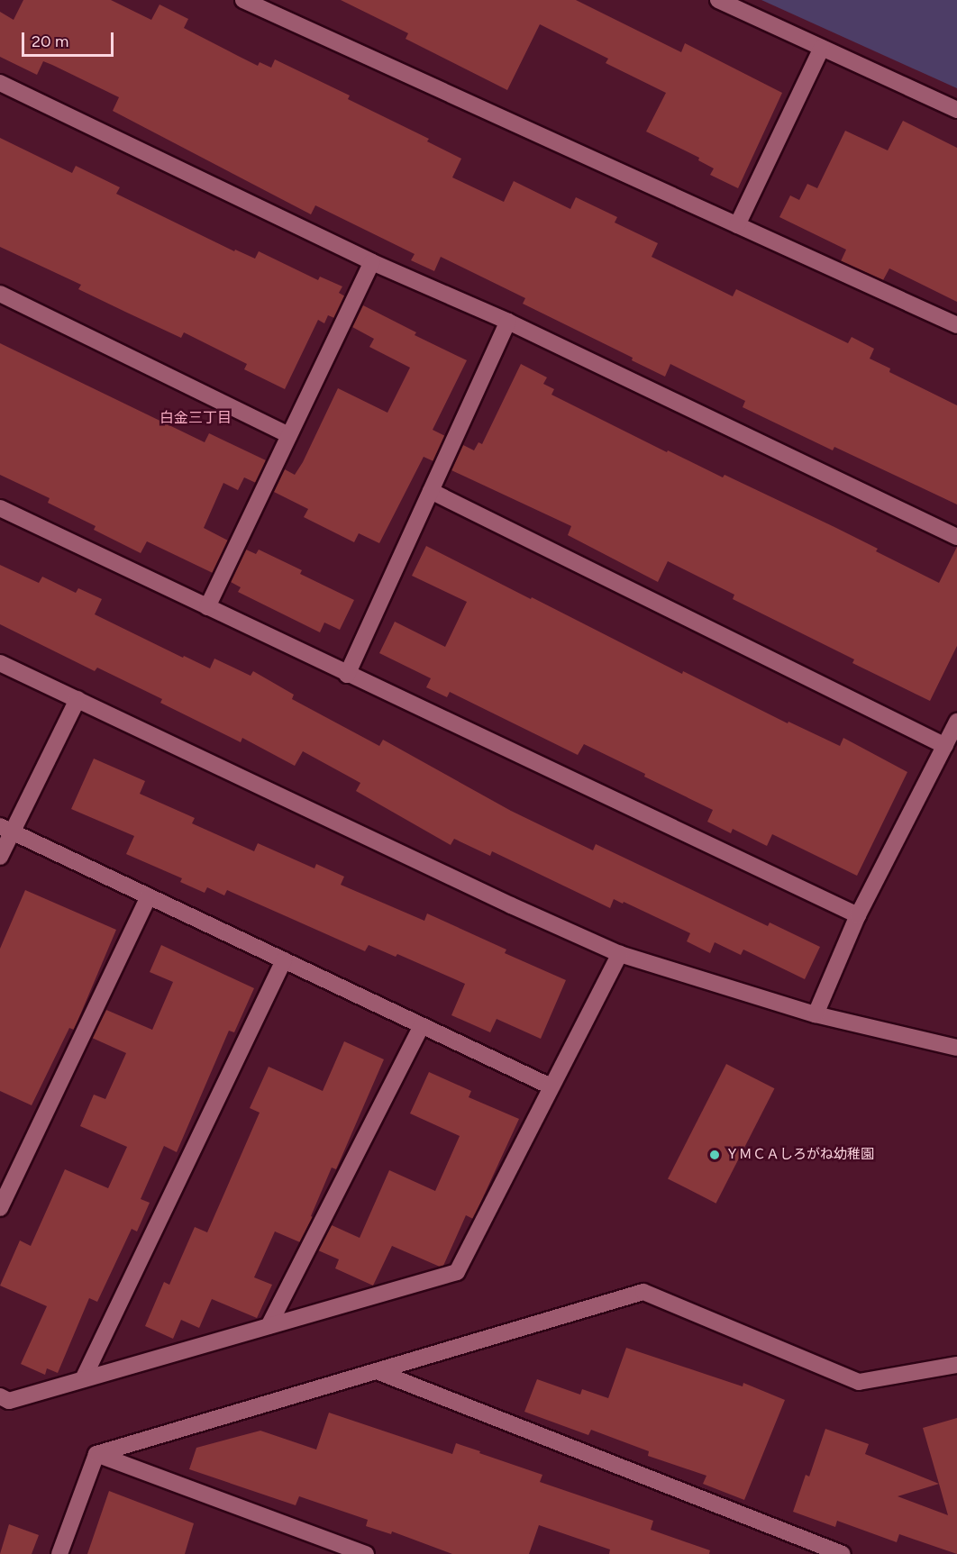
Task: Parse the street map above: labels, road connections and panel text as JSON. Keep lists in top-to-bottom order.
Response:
{
  "districts": ["白金三丁目"],
  "places": ["ＹＭＣＡしろがね幼稚園"],
  "scale_bar": "20 m"
}
